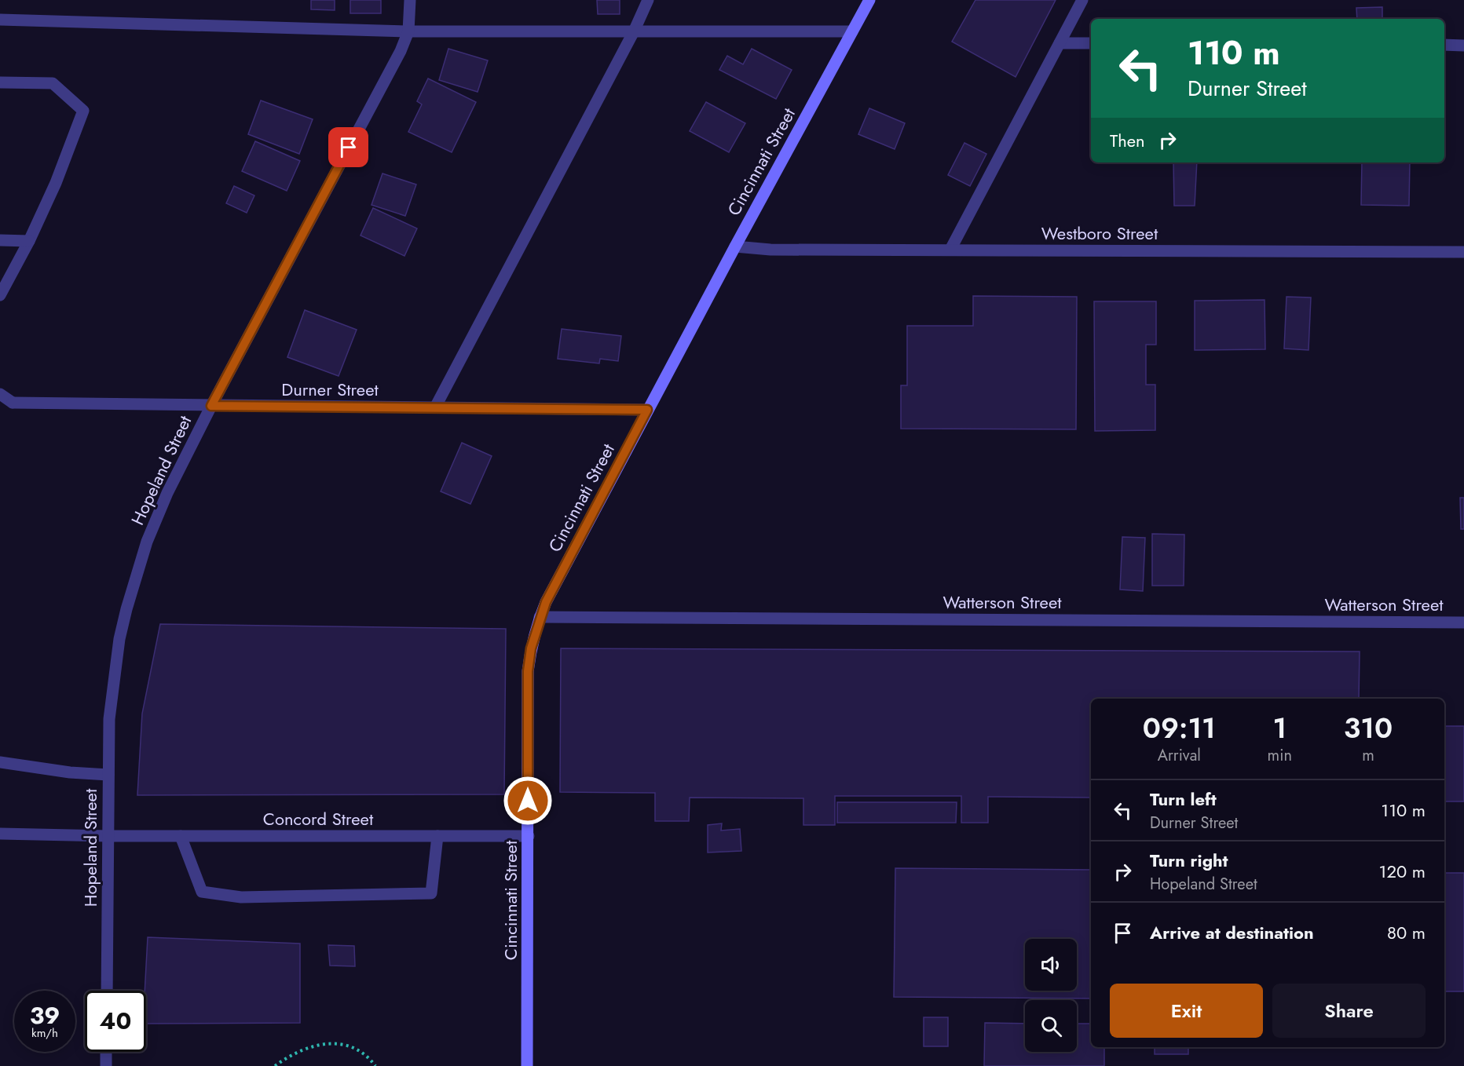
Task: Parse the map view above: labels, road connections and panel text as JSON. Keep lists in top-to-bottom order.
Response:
{
  "streets": {
    "street": [
      "Cincinnati Street",
      "Westboro Street",
      "Durner Street",
      "Hopeland Street",
      "Watterson Street",
      "Concord Street"
    ]
  },
  "crossings": [
    ["Cincinnati Street", "Westboro Street"],
    ["Cincinnati Street", "Durner Street"],
    ["Cincinnati Street", "Watterson Street"],
    ["Cincinnati Street", "Concord Street"],
    ["Durner Street", "Hopeland Street"],
    ["Hopeland Street", "Concord Street"]
  ],
  "page": {
    "turn": ["110 m", "Durner Street"],
    "then": "Then",
    "eta": [
      "09:11",
      "Arrival",
      "1",
      "min",
      "310",
      "m"
    ],
    "list": [
      {
        "name": "Turn left",
        "note": "Durner Street",
        "value": "110 m"
      },
      {
        "name": "Turn right",
        "note": "Hopeland Street",
        "value": "120 m"
      },
      {
        "name": "Arrive at destination",
        "value": "80 m"
      }
    ],
    "buttons": ["Exit", "Share"],
    "speed": "39 km/h",
    "limit": "40"
  }
}
